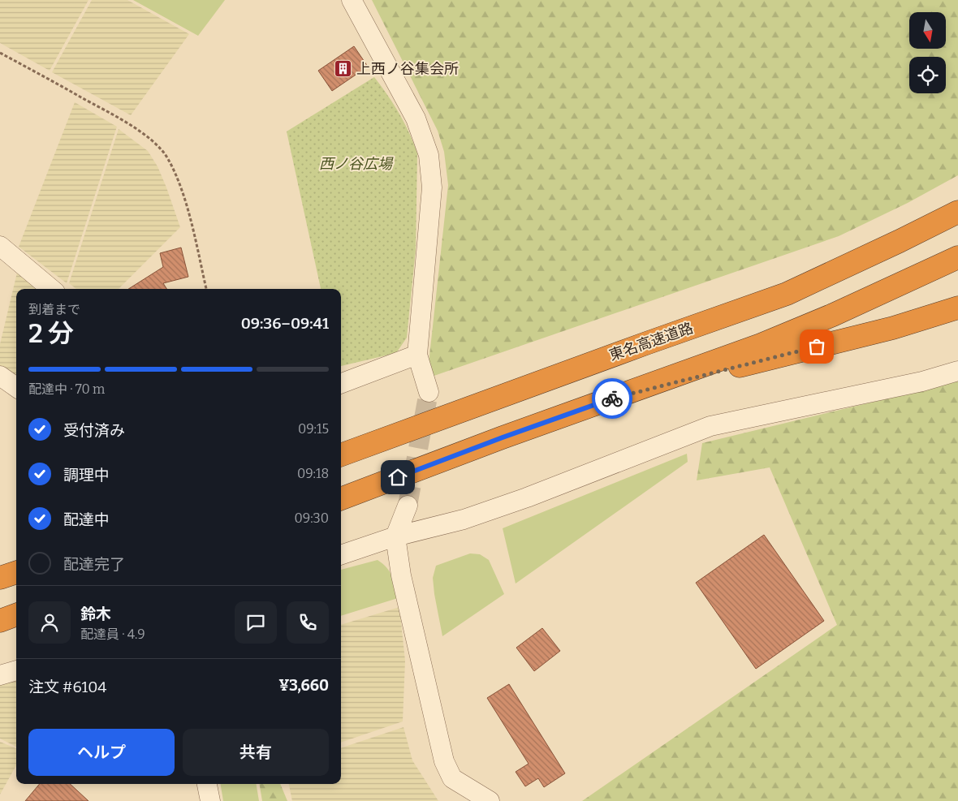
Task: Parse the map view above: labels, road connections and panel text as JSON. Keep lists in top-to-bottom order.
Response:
{
  "streets": {
    "highway": ["東名高速道路"]
  },
  "parks": ["西ノ谷広場"],
  "places": {
    "building": ["上西ノ谷集会所"]
  },
  "north": "bottom",
  "page": {
    "heading": ["2 分", "到着まで", "09:36–09:41"],
    "panel": [
      "鈴木",
      "配達員 · 4.9",
      "注文 #6104",
      "¥3,660"
    ],
    "bar": "配達中 · 70 m",
    "list": [
      ["受付済み", "09:15"],
      ["調理中", "09:18"],
      ["配達中", "09:30"],
      "配達完了"
    ],
    "buttons": ["ヘルプ", "共有"]
  }
}
